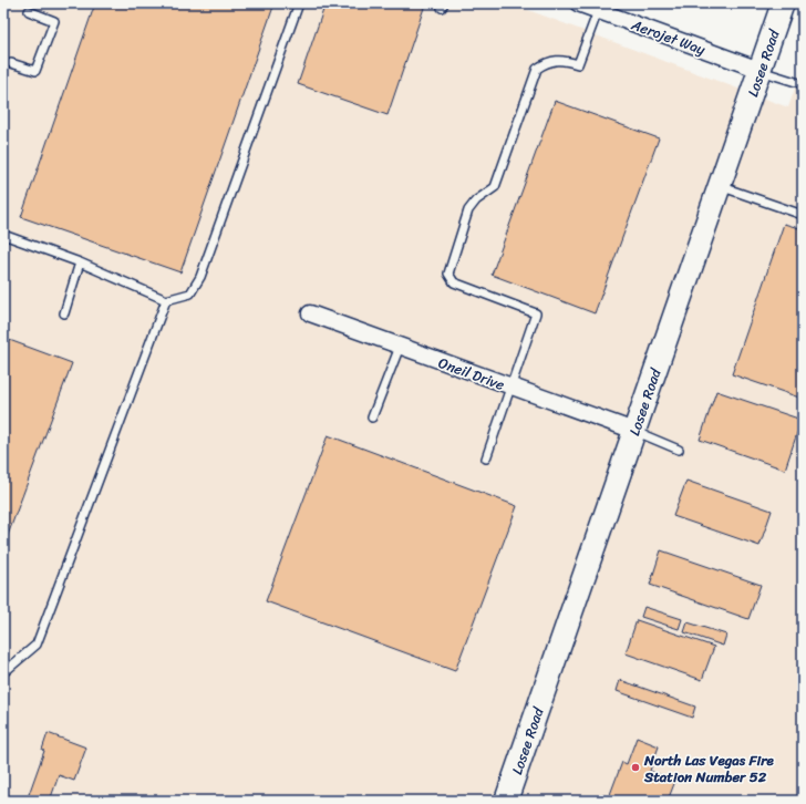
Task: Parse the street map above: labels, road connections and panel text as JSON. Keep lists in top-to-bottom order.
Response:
{
  "streets": {
    "main road": ["Losee Road"],
    "street": ["Aerojet Way", "Oneil Drive"]
  },
  "crossings": [
    ["Aerojet Way", "Losee Road"],
    ["Losee Road", "Oneil Drive"]
  ],
  "places": ["North Las Vegas Fire Station Number 52"]
}
